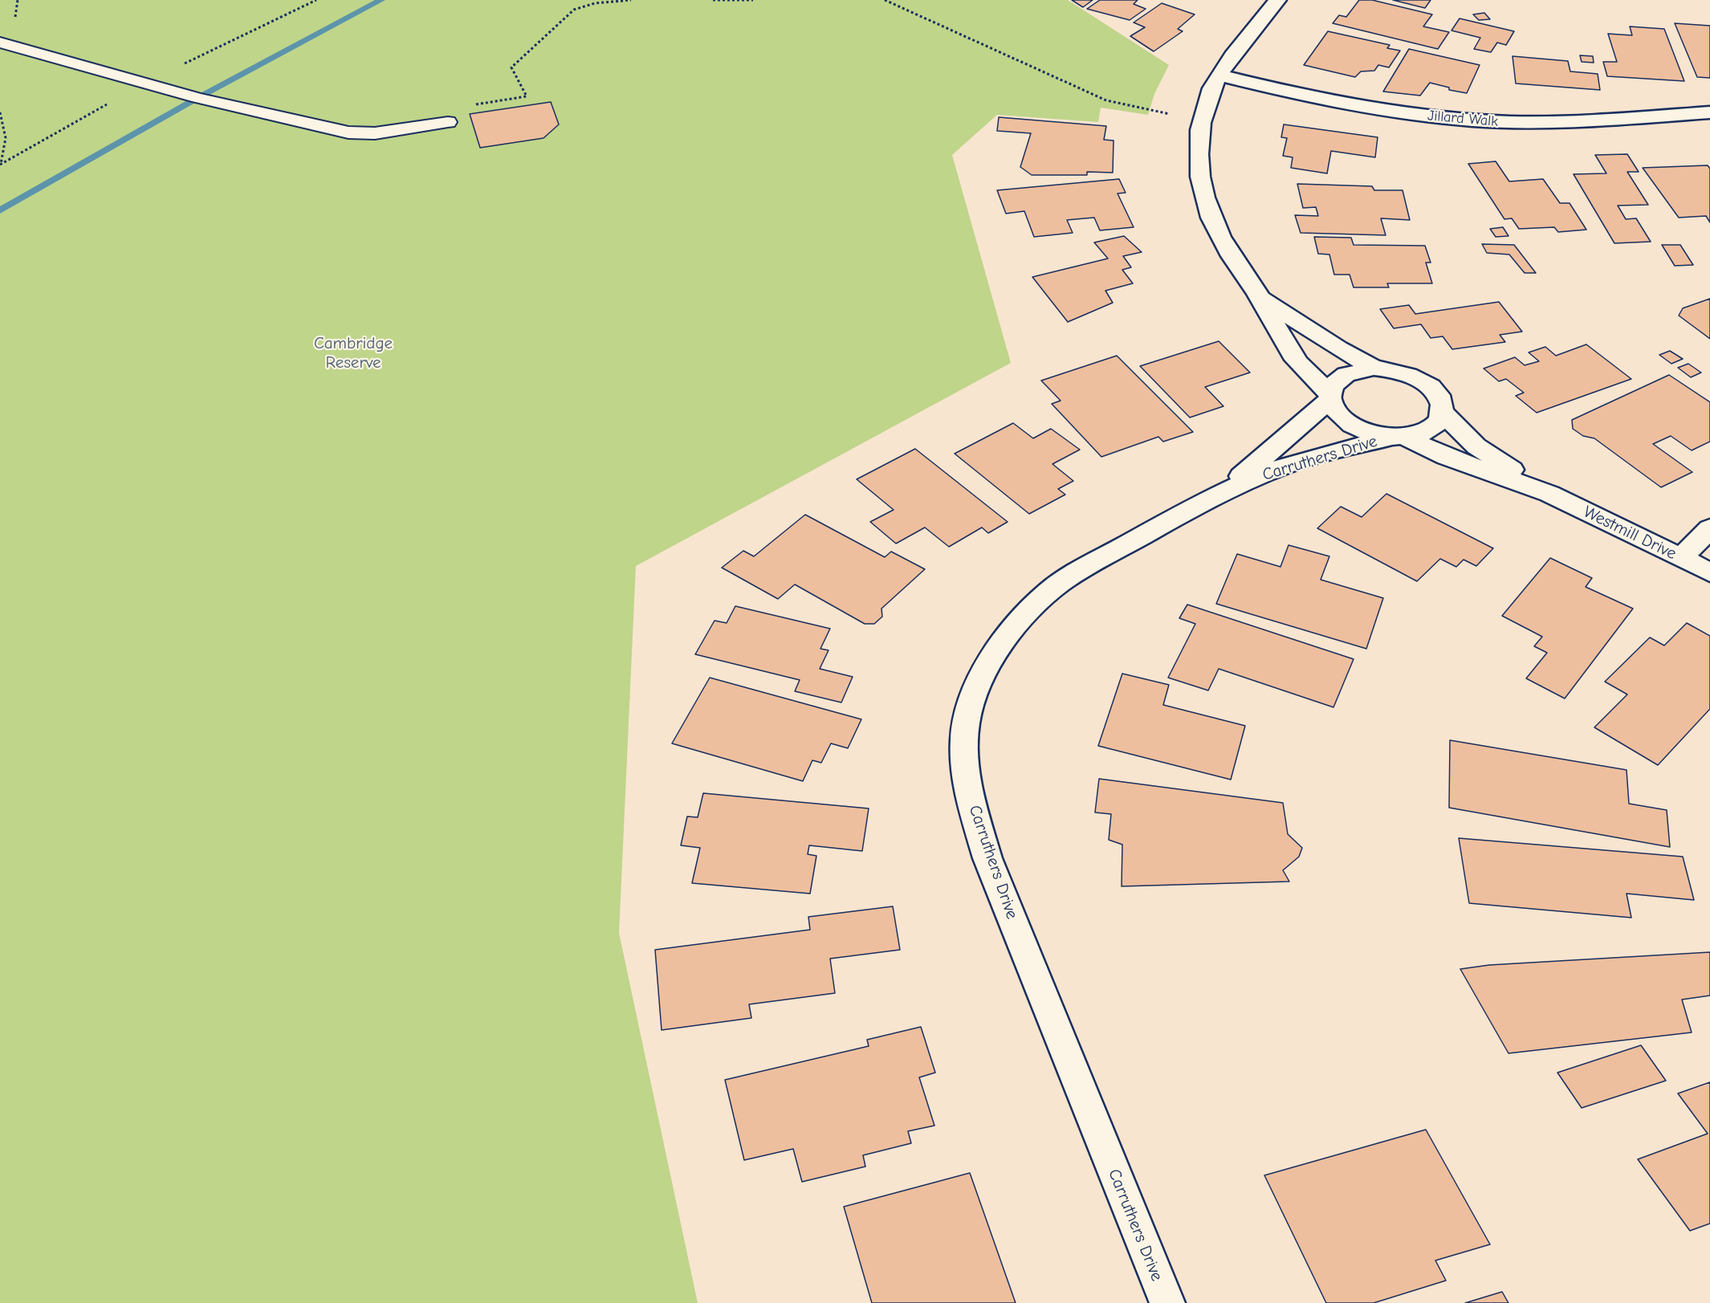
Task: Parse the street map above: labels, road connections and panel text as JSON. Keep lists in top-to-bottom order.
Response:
{
  "streets": {
    "street": ["Jillard Walk", "Carruthers Drive", "Westmill Drive"]
  },
  "crossings": [
    ["Carruthers Drive", "Westmill Drive"]
  ],
  "parks": ["Cambridge Reserve"]
}
